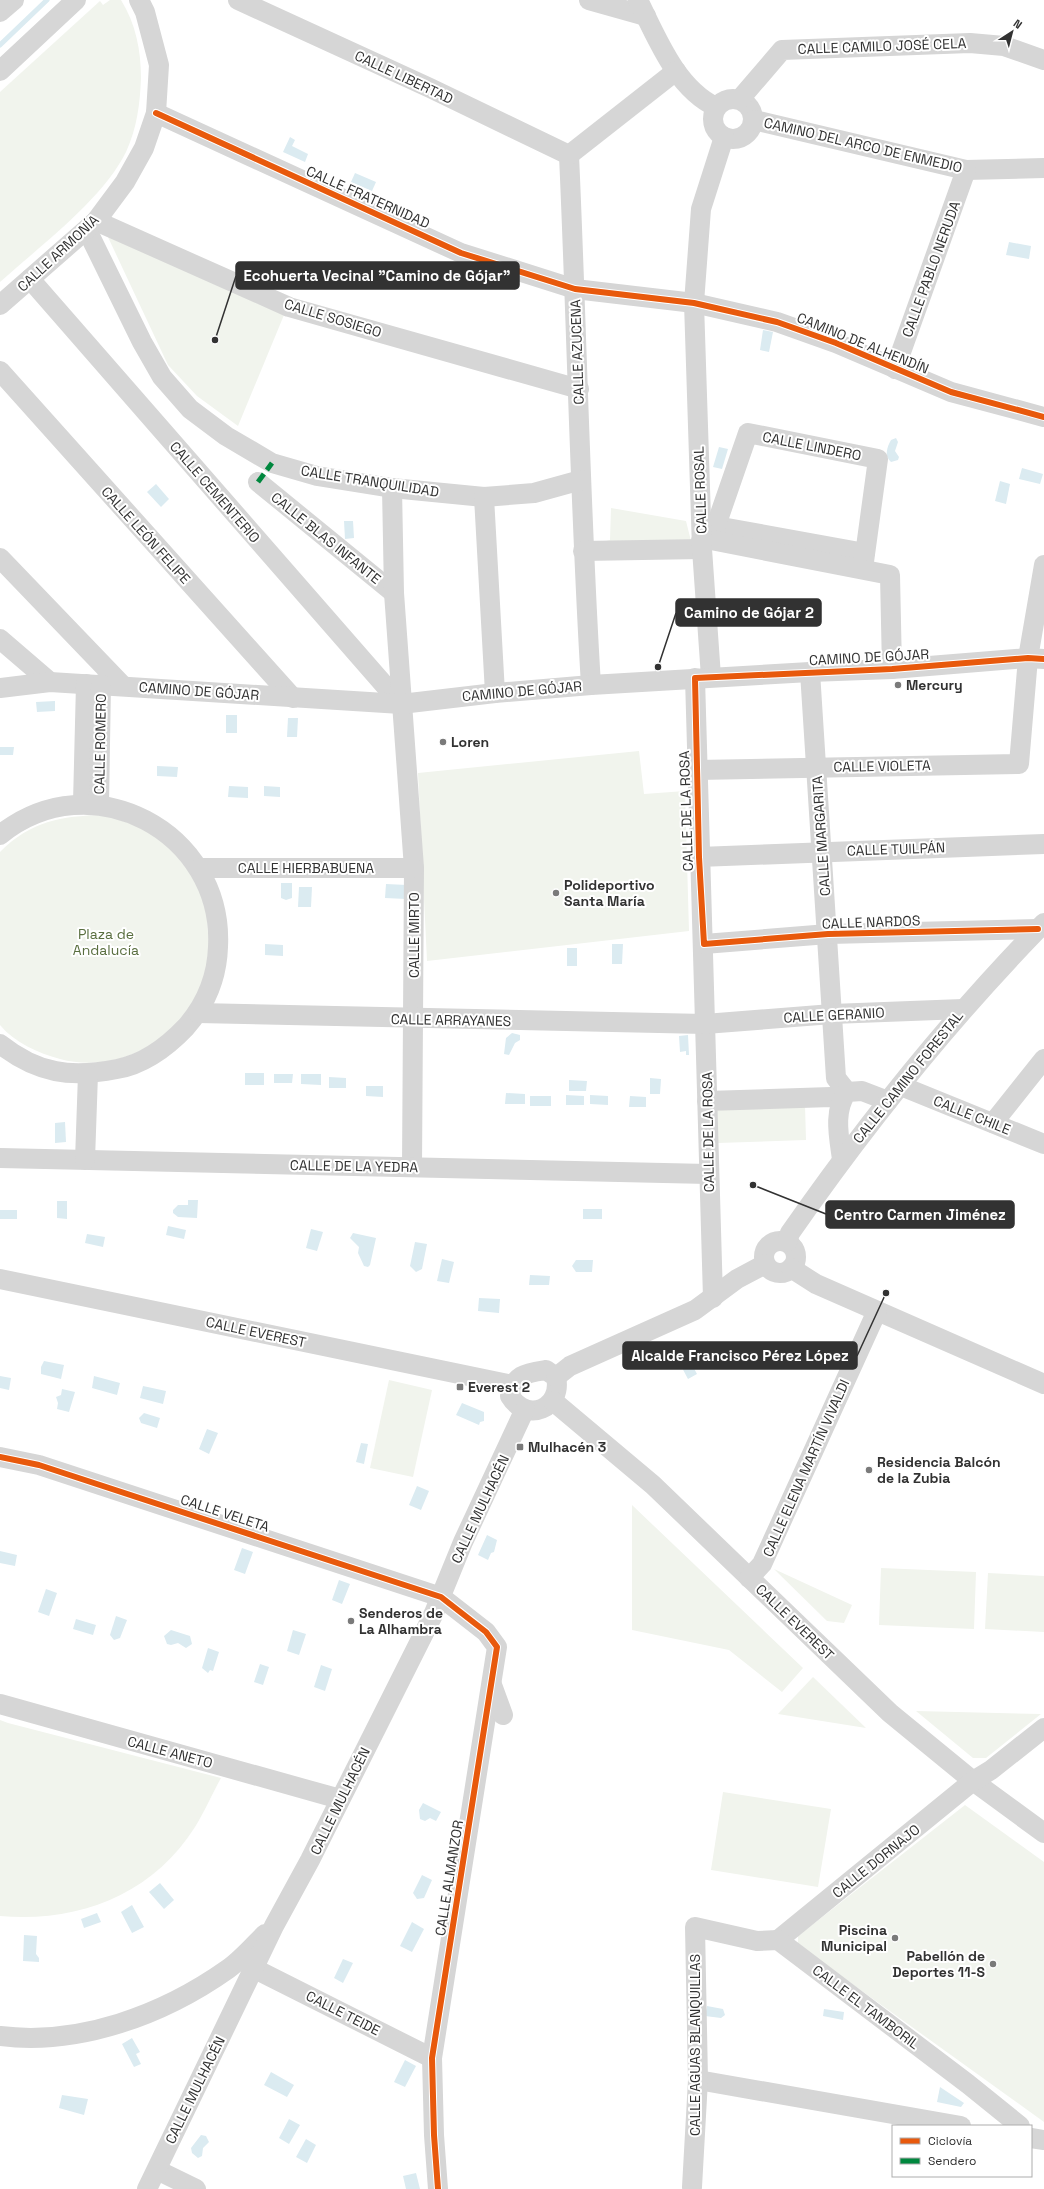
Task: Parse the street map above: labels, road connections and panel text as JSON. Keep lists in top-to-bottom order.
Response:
{
  "streets": {
    "street": [
      "CALLE CAMILO JOSÉ CELA",
      "CALLE LIBERTAD",
      "CAMINO DEL ARCO DE ENMEDIO",
      "CALLE FRATERNIDAD",
      "CALLE ARMONÍA",
      "CALLE PABLO NERUDA",
      "CALLE SOSIEGO",
      "CAMINO DE ALHENDÍN",
      "CALLE AZUCENA",
      "CALLE LINDERO",
      "CALLE TRANQUILIDAD",
      "CALLE ROSAL",
      "CALLE CEMENTERIO",
      "CALLE LEÓN FELIPE",
      "CALLE BLAS INFANTE",
      "CAMINO DE GÓJAR",
      "CALLE ROMERO",
      "CALLE VIOLETA",
      "CALLE DE LA ROSA",
      "CALLE MARGARITA",
      "CALLE TUILPÁN",
      "CALLE HIERBABUENA",
      "CALLE NARDOS",
      "CALLE MIRTO",
      "CALLE GERANIO",
      "CALLE ARRAYANES",
      "CALLE CAMINO FORESTAL",
      "CALLE CHILE",
      "CALLE DE LA YEDRA",
      "CALLE EVEREST",
      "CALLE ELENA MARTÍN VIVALDI",
      "CALLE MULHACÉN",
      "CALLE VELETA",
      "CALLE ANETO",
      "CALLE DORNAJO",
      "CALLE ALMANZOR",
      "CALLE EL TAMBORIL",
      "CALLE TEIDE",
      "CALLE AGUAS BLANQUILLAS"
    ]
  },
  "crossings": [
    ["CALLE CAMILO JOSÉ CELA", "CAMINO DEL ARCO DE ENMEDIO"],
    ["CALLE CAMILO JOSÉ CELA", "CALLE ROSAL"],
    ["CALLE LIBERTAD", "CALLE AZUCENA"],
    ["CAMINO DEL ARCO DE ENMEDIO", "CALLE PABLO NERUDA"],
    ["CAMINO DEL ARCO DE ENMEDIO", "CALLE ROSAL"],
    ["CALLE FRATERNIDAD", "CALLE ARMONÍA"],
    ["CALLE FRATERNIDAD", "CAMINO DE ALHENDÍN"],
    ["CALLE FRATERNIDAD", "CALLE AZUCENA"],
    ["CALLE ARMONÍA", "CALLE SOSIEGO"],
    ["CALLE ARMONÍA", "CALLE TRANQUILIDAD"],
    ["CALLE ARMONÍA", "CALLE CEMENTERIO"],
    ["CALLE PABLO NERUDA", "CAMINO DE ALHENDÍN"],
    ["CALLE SOSIEGO", "CALLE AZUCENA"],
    ["CALLE SOSIEGO", "CALLE TRANQUILIDAD"],
    ["CAMINO DE ALHENDÍN", "CALLE AZUCENA"],
    ["CAMINO DE ALHENDÍN", "CALLE ROSAL"],
    ["CALLE AZUCENA", "CALLE TRANQUILIDAD"],
    ["CALLE AZUCENA", "CAMINO DE GÓJAR"],
    ["CALLE LINDERO", "CALLE ROSAL"],
    ["CALLE TRANQUILIDAD", "CALLE BLAS INFANTE"],
    ["CALLE ROSAL", "CAMINO DE GÓJAR"],
    ["CALLE ROSAL", "CALLE DE LA ROSA"],
    ["CALLE CEMENTERIO", "CALLE BLAS INFANTE"],
    ["CALLE CEMENTERIO", "CAMINO DE GÓJAR"],
    ["CALLE CEMENTERIO", "CALLE MIRTO"],
    ["CALLE LEÓN FELIPE", "CAMINO DE GÓJAR"],
    ["CALLE BLAS INFANTE", "CAMINO DE GÓJAR"],
    ["CALLE BLAS INFANTE", "CALLE MIRTO"],
    ["CAMINO DE GÓJAR", "CALLE ROMERO"],
    ["CAMINO DE GÓJAR", "CALLE VIOLETA"],
    ["CAMINO DE GÓJAR", "CALLE DE LA ROSA"],
    ["CAMINO DE GÓJAR", "CALLE MARGARITA"],
    ["CAMINO DE GÓJAR", "CALLE MIRTO"],
    ["CALLE VIOLETA", "CALLE DE LA ROSA"],
    ["CALLE VIOLETA", "CALLE MARGARITA"],
    ["CALLE DE LA ROSA", "CALLE TUILPÁN"],
    ["CALLE DE LA ROSA", "CALLE NARDOS"],
    ["CALLE DE LA ROSA", "CALLE GERANIO"],
    ["CALLE DE LA ROSA", "CALLE ARRAYANES"],
    ["CALLE DE LA ROSA", "CALLE DE LA YEDRA"],
    ["CALLE MARGARITA", "CALLE TUILPÁN"],
    ["CALLE MARGARITA", "CALLE NARDOS"],
    ["CALLE MARGARITA", "CALLE GERANIO"],
    ["CALLE HIERBABUENA", "CALLE MIRTO"],
    ["CALLE NARDOS", "CALLE CAMINO FORESTAL"],
    ["CALLE MIRTO", "CALLE ARRAYANES"],
    ["CALLE MIRTO", "CALLE DE LA YEDRA"],
    ["CALLE GERANIO", "CALLE ARRAYANES"],
    ["CALLE GERANIO", "CALLE CAMINO FORESTAL"],
    ["CALLE CAMINO FORESTAL", "CALLE CHILE"],
    ["CALLE EVEREST", "CALLE ELENA MARTÍN VIVALDI"],
    ["CALLE EVEREST", "CALLE MULHACÉN"],
    ["CALLE EVEREST", "CALLE DORNAJO"],
    ["CALLE MULHACÉN", "CALLE VELETA"],
    ["CALLE MULHACÉN", "CALLE ANETO"],
    ["CALLE MULHACÉN", "CALLE ALMANZOR"],
    ["CALLE MULHACÉN", "CALLE TEIDE"],
    ["CALLE VELETA", "CALLE ALMANZOR"],
    ["CALLE DORNAJO", "CALLE EL TAMBORIL"],
    ["CALLE DORNAJO", "CALLE AGUAS BLANQUILLAS"],
    ["CALLE ALMANZOR", "CALLE TEIDE"],
    ["CALLE EL TAMBORIL", "CALLE AGUAS BLANQUILLAS"]
  ],
  "parks": ["Plaza de Andalucía"],
  "places": {
    "other": [
      "Ecohuerta Vecinal \"Camino de Gójar\"",
      "Camino de Gójar 2",
      "Mercury",
      "Loren",
      "Polideportivo Santa María",
      "Centro Carmen Jiménez",
      "Alcalde Francisco Pérez López",
      "Residencia Balcón de la Zubia",
      "Senderos de La Alhambra",
      "Piscina Municipal",
      "Pabellón de Deportes 11-S"
    ],
    "transit": ["Everest 2", "Mulhacén 3"]
  },
  "legend": ["Ciclovía", "Sendero"],
  "north": "top right"
}
